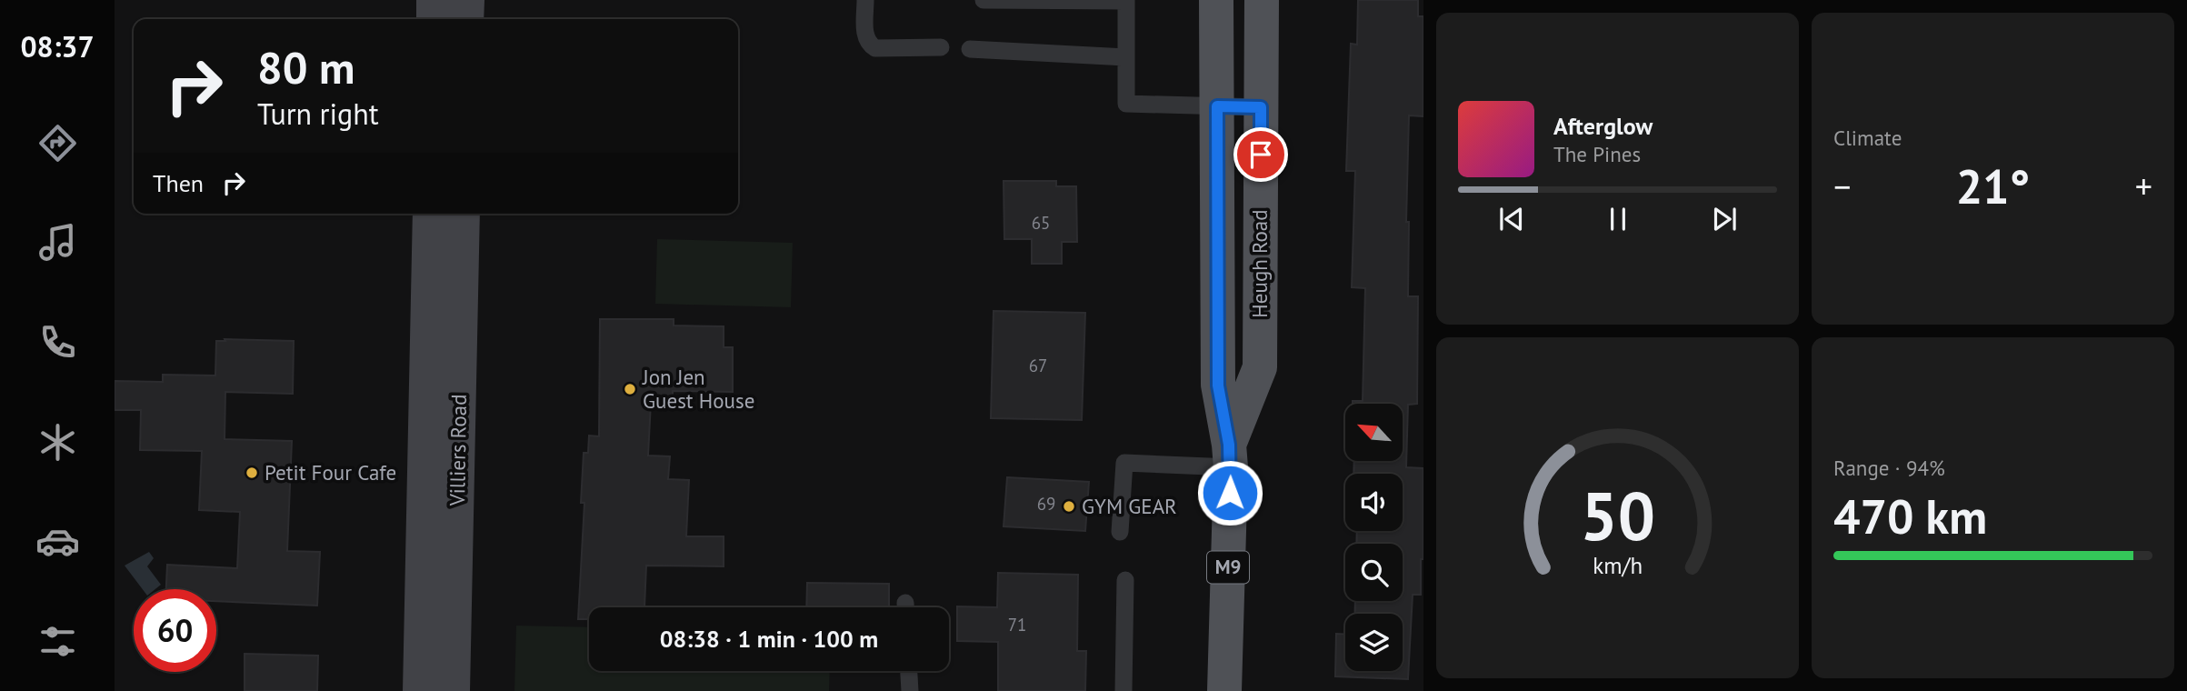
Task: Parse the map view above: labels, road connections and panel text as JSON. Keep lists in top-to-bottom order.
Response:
{
  "streets": {
    "main road": ["Heugh Road", "M9"],
    "street": ["Villiers Road"]
  },
  "places": ["Jon Jen Guest House", "Petit Four Cafe", "GYM GEAR"],
  "house_numbers": [
    "65",
    "67",
    "69",
    "71"
  ],
  "north": "top left",
  "page": {
    "tabs": "08:37",
    "tile": [
      "Climate",
      ["Range · 94%", "470 km"]
    ],
    "turn": ["80 m", "Turn right"],
    "song": ["Afterglow", "The Pines"],
    "then": "Then",
    "heat": ["−", "21°", "+"],
    "limit": "60",
    "trip": "08:38 · 1 min · 100 m",
    "gauge": ["50", "km/h"]
  }
}
